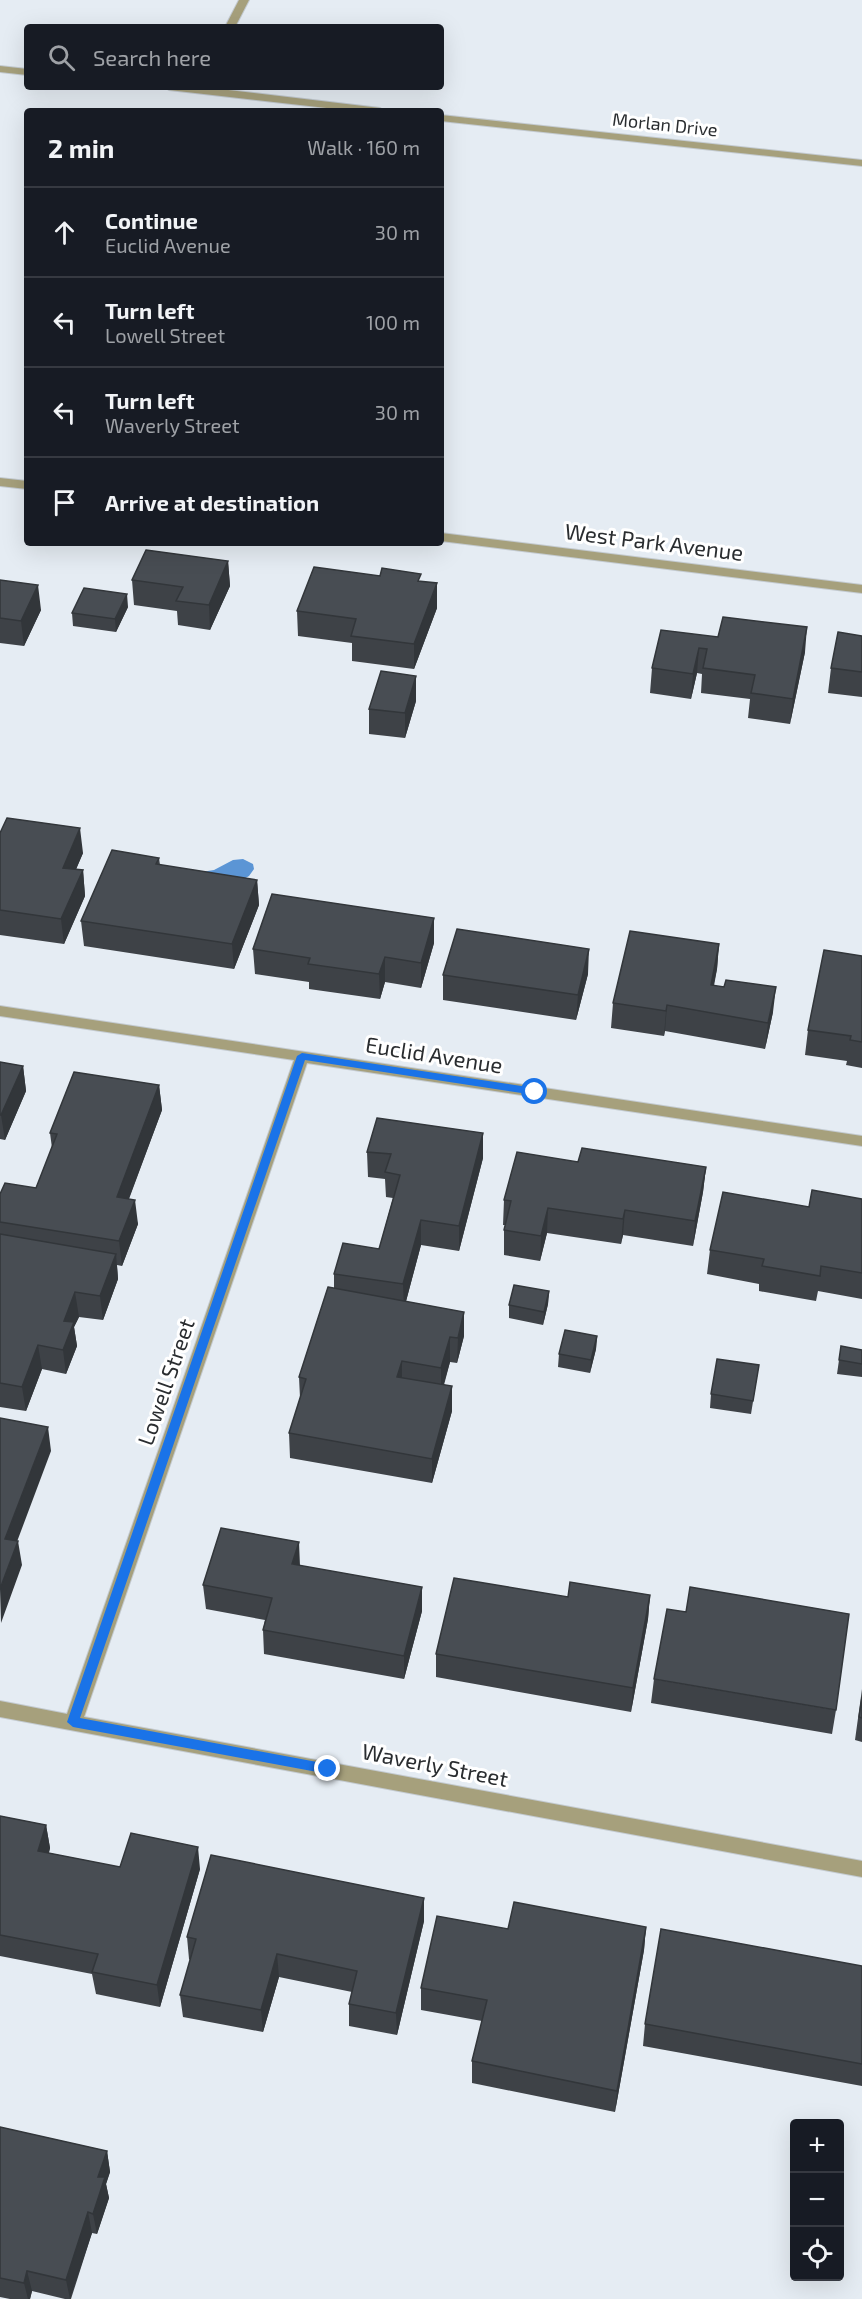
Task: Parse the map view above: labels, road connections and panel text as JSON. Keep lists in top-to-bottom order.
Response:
{
  "streets": {
    "street": [
      "Morlan Drive",
      "West Park Avenue",
      "Euclid Avenue",
      "Lowell Street",
      "Waverly Street"
    ]
  },
  "crossings": [
    ["Euclid Avenue", "Lowell Street"],
    ["Lowell Street", "Waverly Street"]
  ],
  "page": {
    "search": "Search here",
    "heading": ["2 min", "Walk · 160 m"],
    "list": [
      ["Continue", "Euclid Avenue", "30 m"],
      ["Turn left", "Lowell Street", "100 m"],
      ["Turn left", "Waverly Street", "30 m"],
      "Arrive at destination"
    ],
    "map_buttons": ["+", "−"]
  }
}
